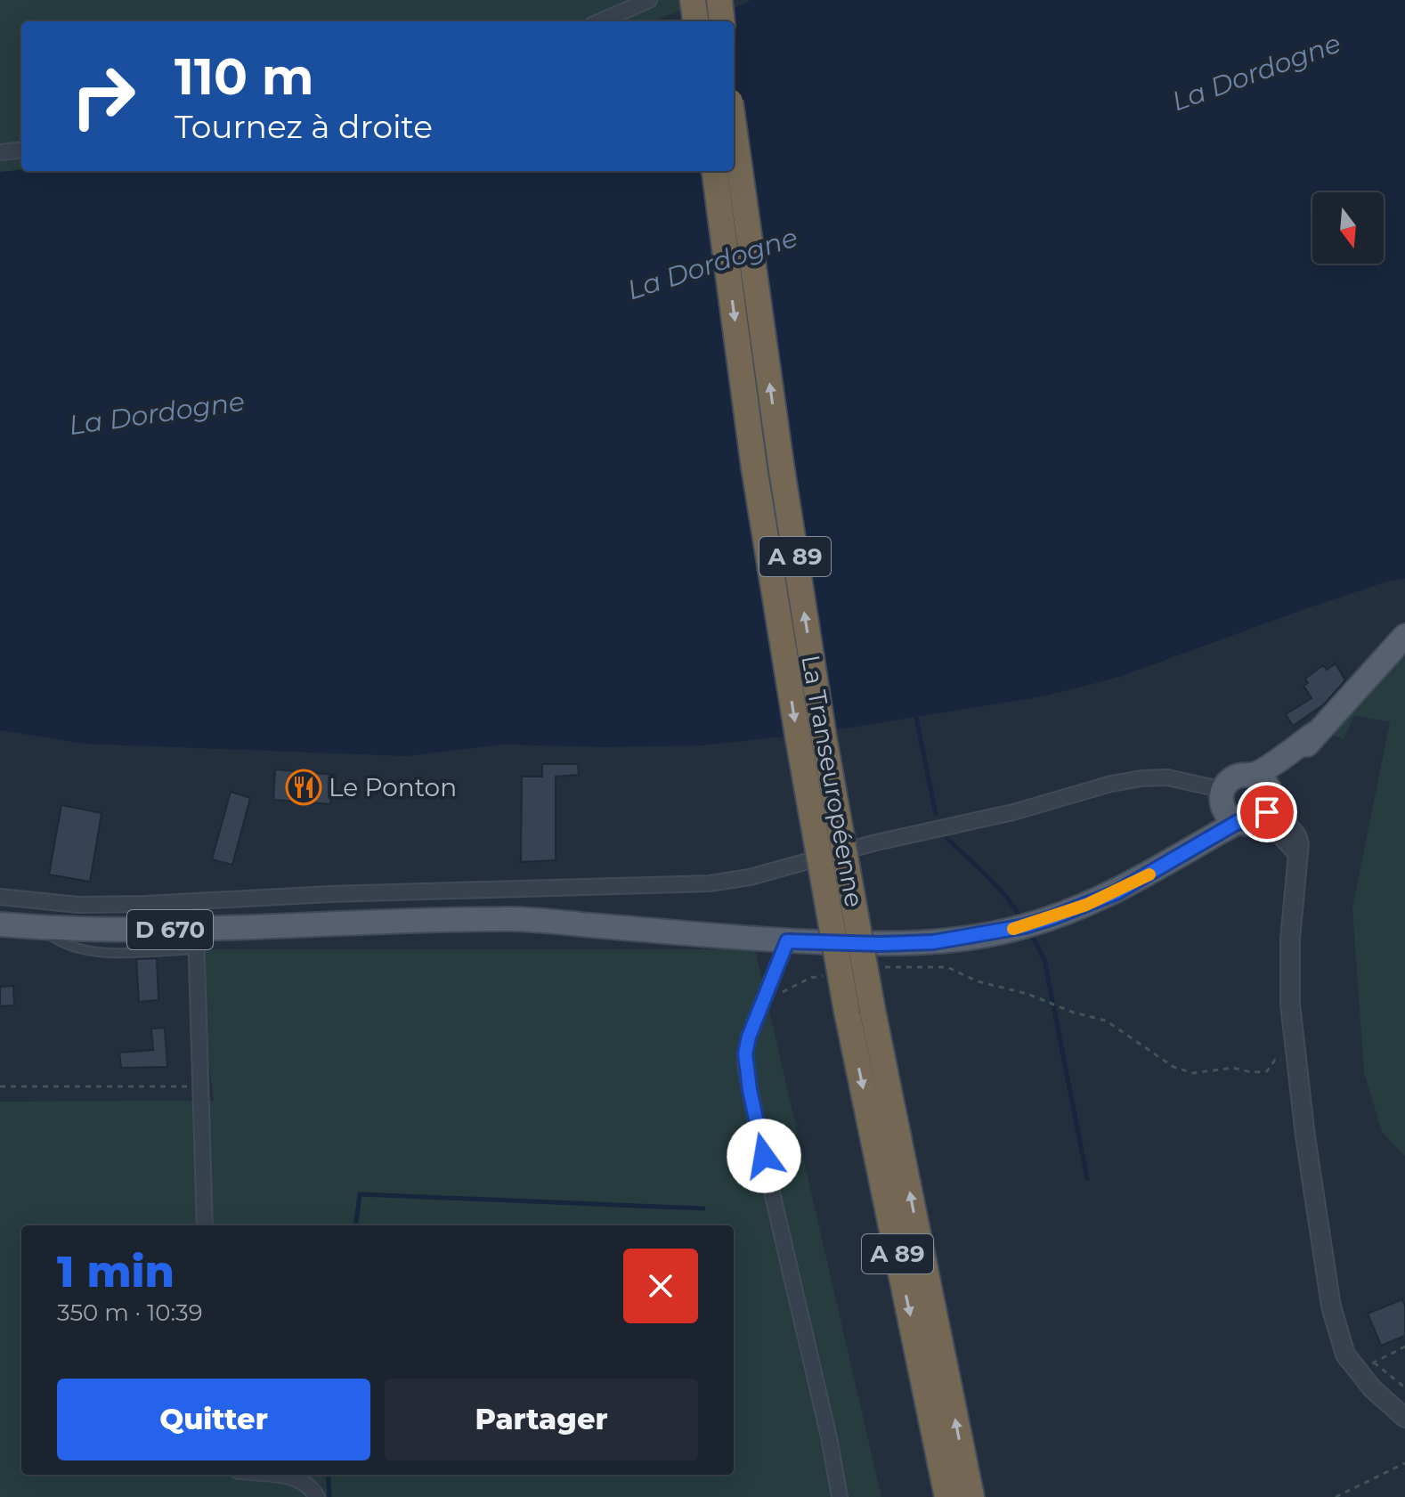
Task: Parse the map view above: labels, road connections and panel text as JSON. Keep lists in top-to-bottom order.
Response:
{
  "streets": {
    "highway": ["A 89", "La Transeuropéenne"],
    "main road": ["D 670"]
  },
  "water": ["La Dordogne"],
  "places": {
    "restaurant": ["Le Ponton"]
  },
  "north": "bottom",
  "page": {
    "turn": ["110 m", "Tournez à droite"],
    "heading": ["1 min", "350 m · 10:39"],
    "buttons": ["Quitter", "Partager"]
  }
}
